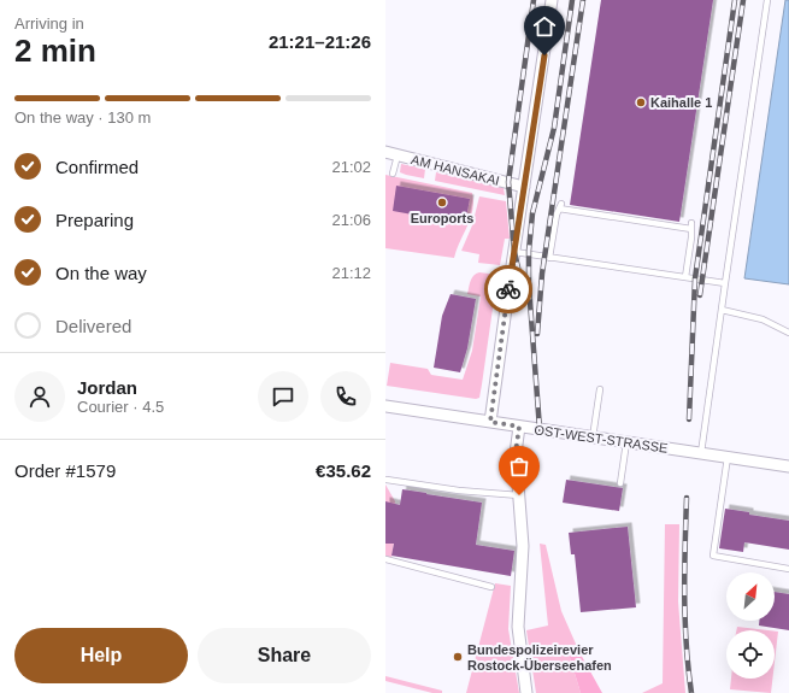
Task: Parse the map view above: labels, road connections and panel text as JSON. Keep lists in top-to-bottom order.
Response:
{
  "streets": {
    "street": ["AM HANSAKAI", "OST-WEST-STRASSE"]
  },
  "places": ["Kaihalle 1", "Euroports", "Bundespolizeirevier Rostock-Überseehafen"],
  "north": "top right",
  "page": {
    "heading": ["2 min", "Arriving in", "21:21–21:26"],
    "panel": [
      "Jordan",
      "Courier · 4.5",
      "Order #1579",
      "€35.62"
    ],
    "bar": "On the way · 130 m",
    "list": [
      ["Confirmed", "21:02"],
      ["Preparing", "21:06"],
      ["On the way", "21:12"],
      "Delivered"
    ],
    "buttons": ["Help", "Share"]
  }
}
